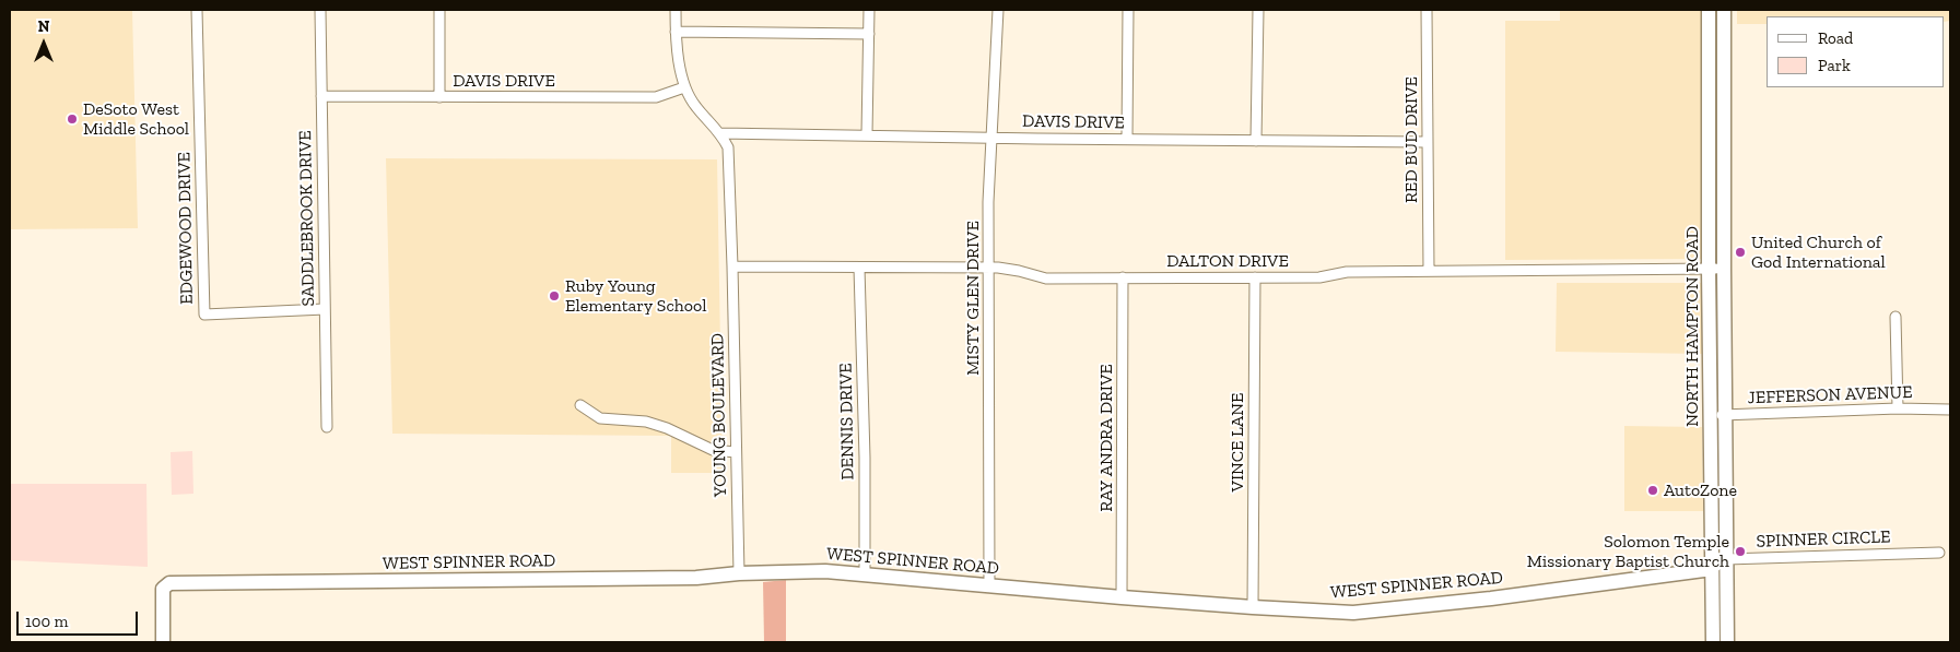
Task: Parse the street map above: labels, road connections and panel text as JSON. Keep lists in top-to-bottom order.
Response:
{
  "streets": {
    "street": [
      "DAVIS DRIVE",
      "RED BUD DRIVE",
      "SADDLEBROOK DRIVE",
      "EDGEWOOD DRIVE",
      "DALTON DRIVE",
      "MISTY GLEN DRIVE",
      "NORTH HAMPTON ROAD",
      "JEFFERSON AVENUE",
      "YOUNG BOULEVARD",
      "DENNIS DRIVE",
      "RAY ANDRA DRIVE",
      "VINCE LANE",
      "SPINNER CIRCLE",
      "WEST SPINNER ROAD"
    ]
  },
  "crossings": [
    ["DAVIS DRIVE", "RED BUD DRIVE"],
    ["DAVIS DRIVE", "SADDLEBROOK DRIVE"],
    ["DAVIS DRIVE", "MISTY GLEN DRIVE"],
    ["DAVIS DRIVE", "YOUNG BOULEVARD"],
    ["RED BUD DRIVE", "DALTON DRIVE"],
    ["SADDLEBROOK DRIVE", "EDGEWOOD DRIVE"],
    ["DALTON DRIVE", "MISTY GLEN DRIVE"],
    ["DALTON DRIVE", "NORTH HAMPTON ROAD"],
    ["DALTON DRIVE", "YOUNG BOULEVARD"],
    ["DALTON DRIVE", "DENNIS DRIVE"],
    ["DALTON DRIVE", "RAY ANDRA DRIVE"],
    ["DALTON DRIVE", "VINCE LANE"],
    ["MISTY GLEN DRIVE", "WEST SPINNER ROAD"],
    ["NORTH HAMPTON ROAD", "JEFFERSON AVENUE"],
    ["NORTH HAMPTON ROAD", "SPINNER CIRCLE"],
    ["NORTH HAMPTON ROAD", "WEST SPINNER ROAD"],
    ["YOUNG BOULEVARD", "WEST SPINNER ROAD"],
    ["DENNIS DRIVE", "WEST SPINNER ROAD"],
    ["RAY ANDRA DRIVE", "WEST SPINNER ROAD"],
    ["VINCE LANE", "WEST SPINNER ROAD"]
  ],
  "places": [
    "DeSoto West Middle School",
    "United Church of God International",
    "Ruby Young Elementary School",
    "AutoZone",
    "Solomon Temple Missionary Baptist Church"
  ],
  "legend": ["Road", "Park"],
  "scale_bar": "100 m",
  "north": "top"
}
